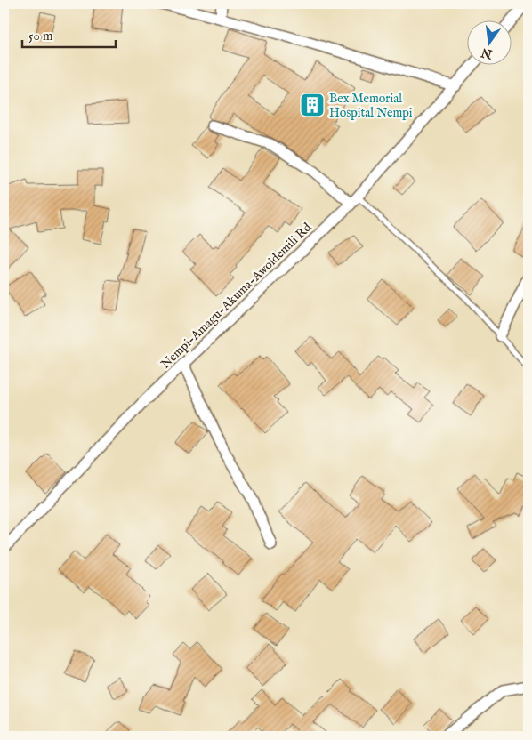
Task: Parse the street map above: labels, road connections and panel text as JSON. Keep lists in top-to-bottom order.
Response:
{
  "streets": {
    "street": ["Nempi-Amagu-Akuma-Awoidemili Rd"]
  },
  "places": {
    "building": ["Bex Memorial Hospital Nempi"]
  },
  "scale_bar": "50 m",
  "north": "bottom"
}
